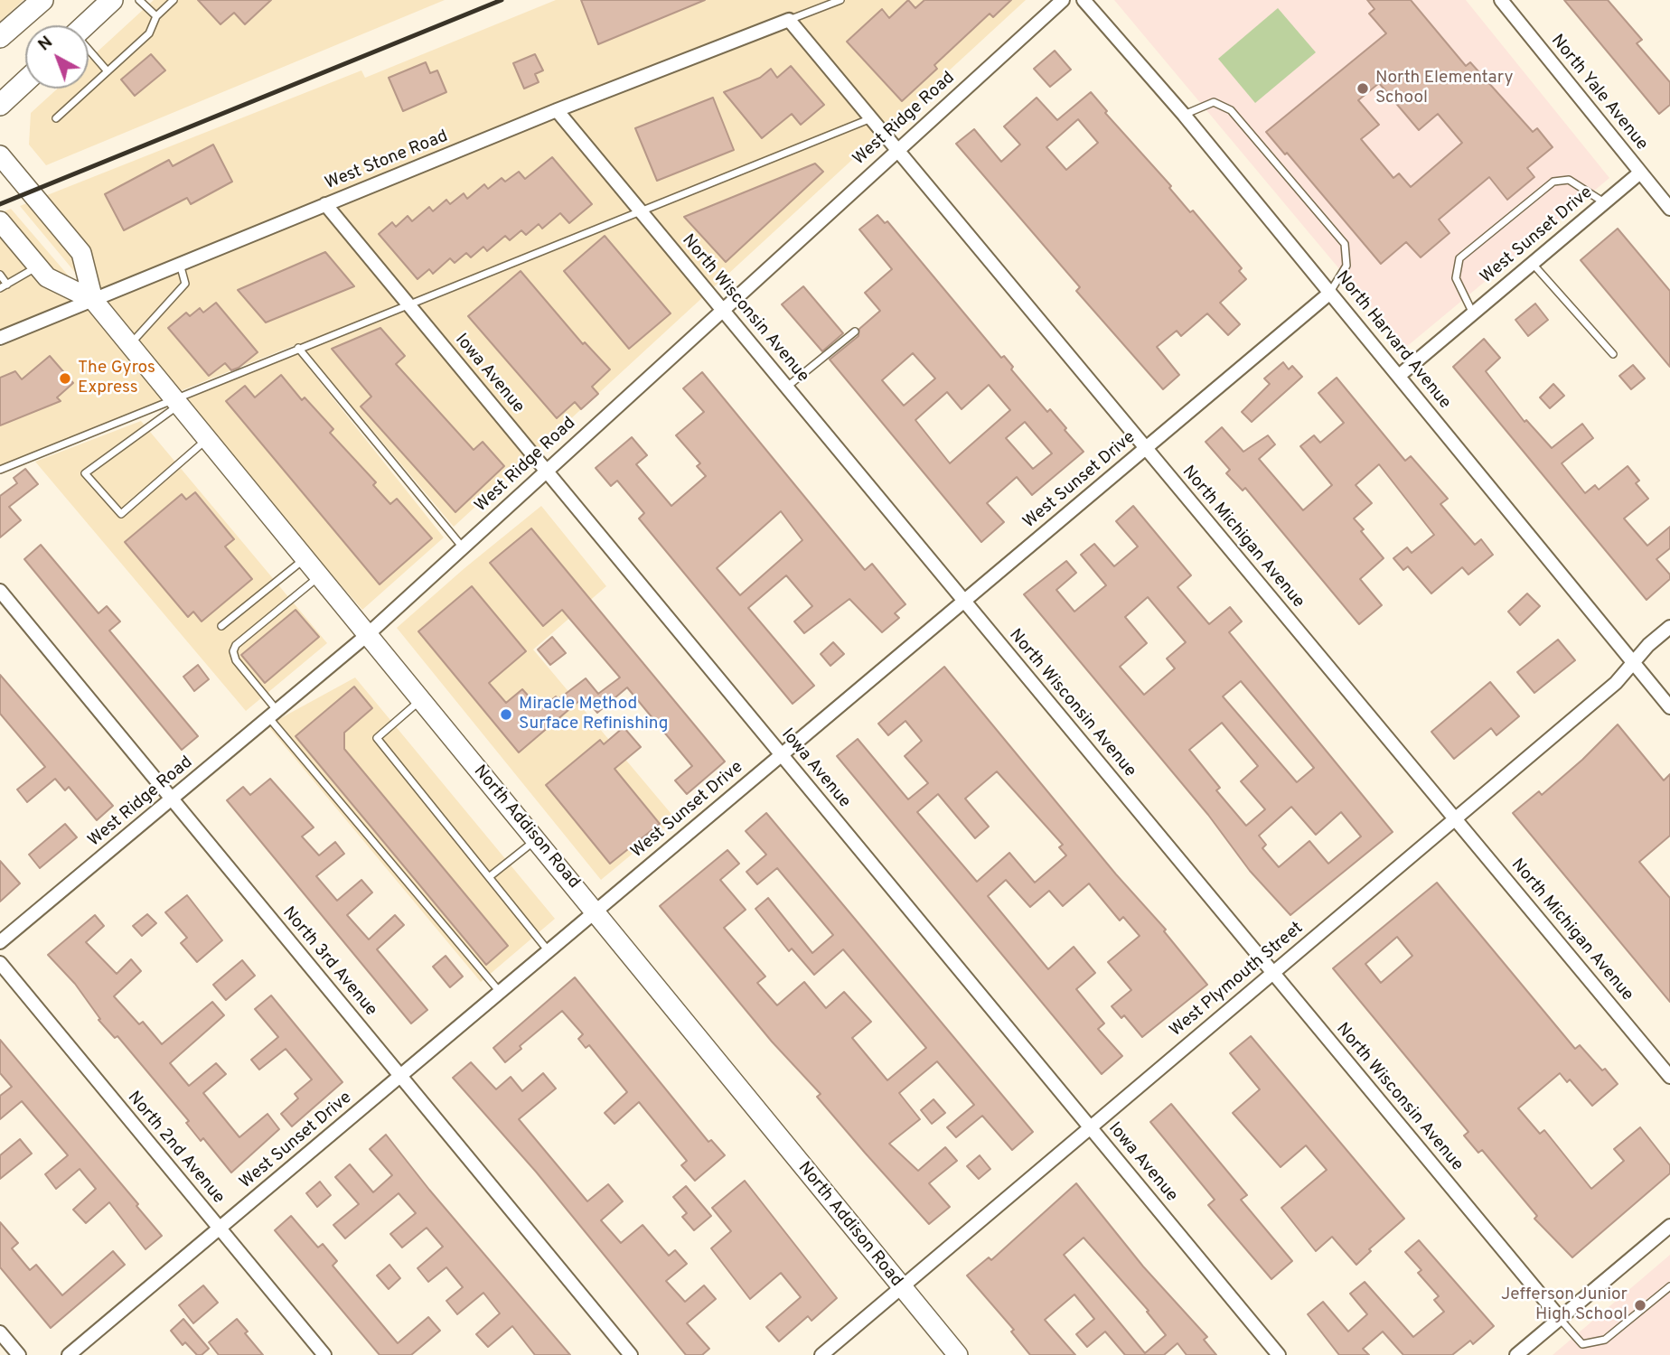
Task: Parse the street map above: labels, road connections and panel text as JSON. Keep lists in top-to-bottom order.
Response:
{
  "streets": {
    "street": [
      "North Yale Avenue",
      "West Ridge Road",
      "West Stone Road",
      "West Sunset Drive",
      "North Wisconsin Avenue",
      "North Harvard Avenue",
      "Iowa Avenue",
      "North Michigan Avenue",
      "North Addison Road",
      "North 3rd Avenue",
      "West Plymouth Street",
      "North 2nd Avenue"
    ]
  },
  "crossings": [
    ["North Yale Avenue", "West Sunset Drive"],
    ["West Ridge Road", "North Wisconsin Avenue"],
    ["West Ridge Road", "Iowa Avenue"],
    ["West Ridge Road", "North Michigan Avenue"],
    ["West Ridge Road", "North Addison Road"],
    ["West Ridge Road", "North 3rd Avenue"],
    ["West Stone Road", "North Wisconsin Avenue"],
    ["West Stone Road", "Iowa Avenue"],
    ["West Stone Road", "North Michigan Avenue"],
    ["West Stone Road", "North Addison Road"],
    ["West Sunset Drive", "North Wisconsin Avenue"],
    ["West Sunset Drive", "North Harvard Avenue"],
    ["West Sunset Drive", "Iowa Avenue"],
    ["West Sunset Drive", "North Michigan Avenue"],
    ["West Sunset Drive", "North Addison Road"],
    ["West Sunset Drive", "North 3rd Avenue"],
    ["West Sunset Drive", "North 2nd Avenue"],
    ["North Wisconsin Avenue", "West Plymouth Street"],
    ["North Harvard Avenue", "West Plymouth Street"],
    ["Iowa Avenue", "West Plymouth Street"],
    ["North Michigan Avenue", "West Plymouth Street"],
    ["North Addison Road", "West Plymouth Street"]
  ],
  "places": [
    "North Elementary School",
    "The Gyros Express",
    "Miracle Method Surface Refinishing",
    "Jefferson Junior High School"
  ],
  "north": "top left"
}
